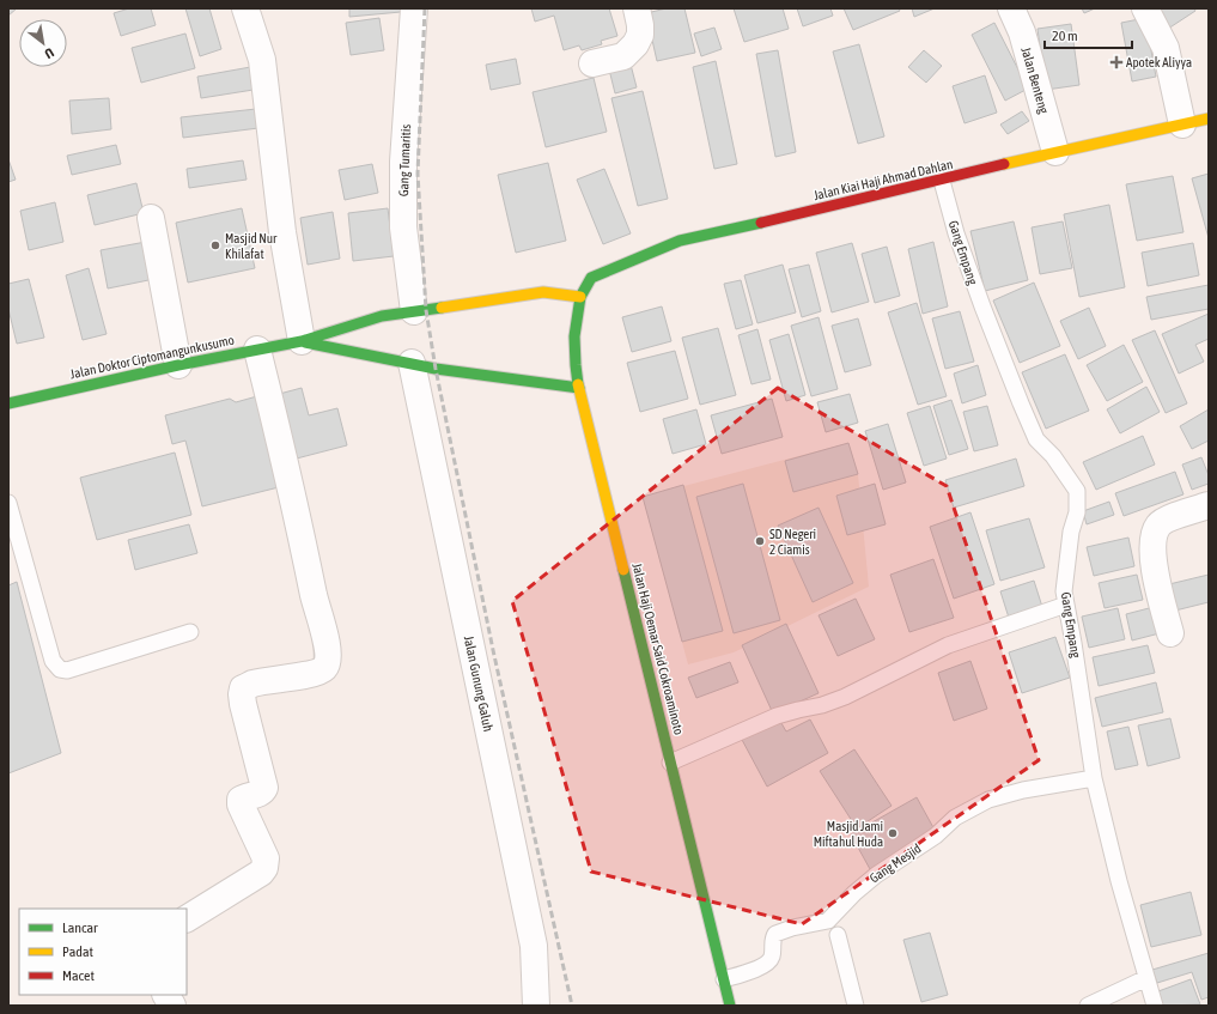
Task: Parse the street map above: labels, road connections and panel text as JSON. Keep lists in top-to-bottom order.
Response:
{
  "streets": {
    "main road": ["Jalan Kiai Haji Ahmad Dahlan", "Jalan Doktor Ciptomangunkusumo", "Jalan Haji Oemar Said Cokroaminoto"],
    "street": ["Jalan Benteng", "Gang Tumaritis", "Jalan Gunung Galuh"],
    "lane": ["Gang Empang", "Gang Mesjid"]
  },
  "crossings": [
    ["Jalan Benteng", "Jalan Kiai Haji Ahmad Dahlan"],
    ["Gang Tumaritis", "Jalan Doktor Ciptomangunkusumo"],
    ["Jalan Kiai Haji Ahmad Dahlan", "Gang Empang"],
    ["Jalan Kiai Haji Ahmad Dahlan", "Jalan Doktor Ciptomangunkusumo"],
    ["Jalan Kiai Haji Ahmad Dahlan", "Jalan Haji Oemar Said Cokroaminoto"],
    ["Gang Empang", "Gang Mesjid"],
    ["Jalan Doktor Ciptomangunkusumo", "Jalan Haji Oemar Said Cokroaminoto"],
    ["Jalan Doktor Ciptomangunkusumo", "Jalan Gunung Galuh"],
    ["Jalan Haji Oemar Said Cokroaminoto", "Gang Mesjid"]
  ],
  "places": {
    "health": ["Apotek Aliyya"],
    "other": ["Masjid Nur Khilafat", "SD Negeri 2 Ciamis", "Masjid Jami Miftahul Huda"]
  },
  "legend": ["Lancar", "Padat", "Macet"],
  "scale_bar": "20 m",
  "north": "bottom right"
}
